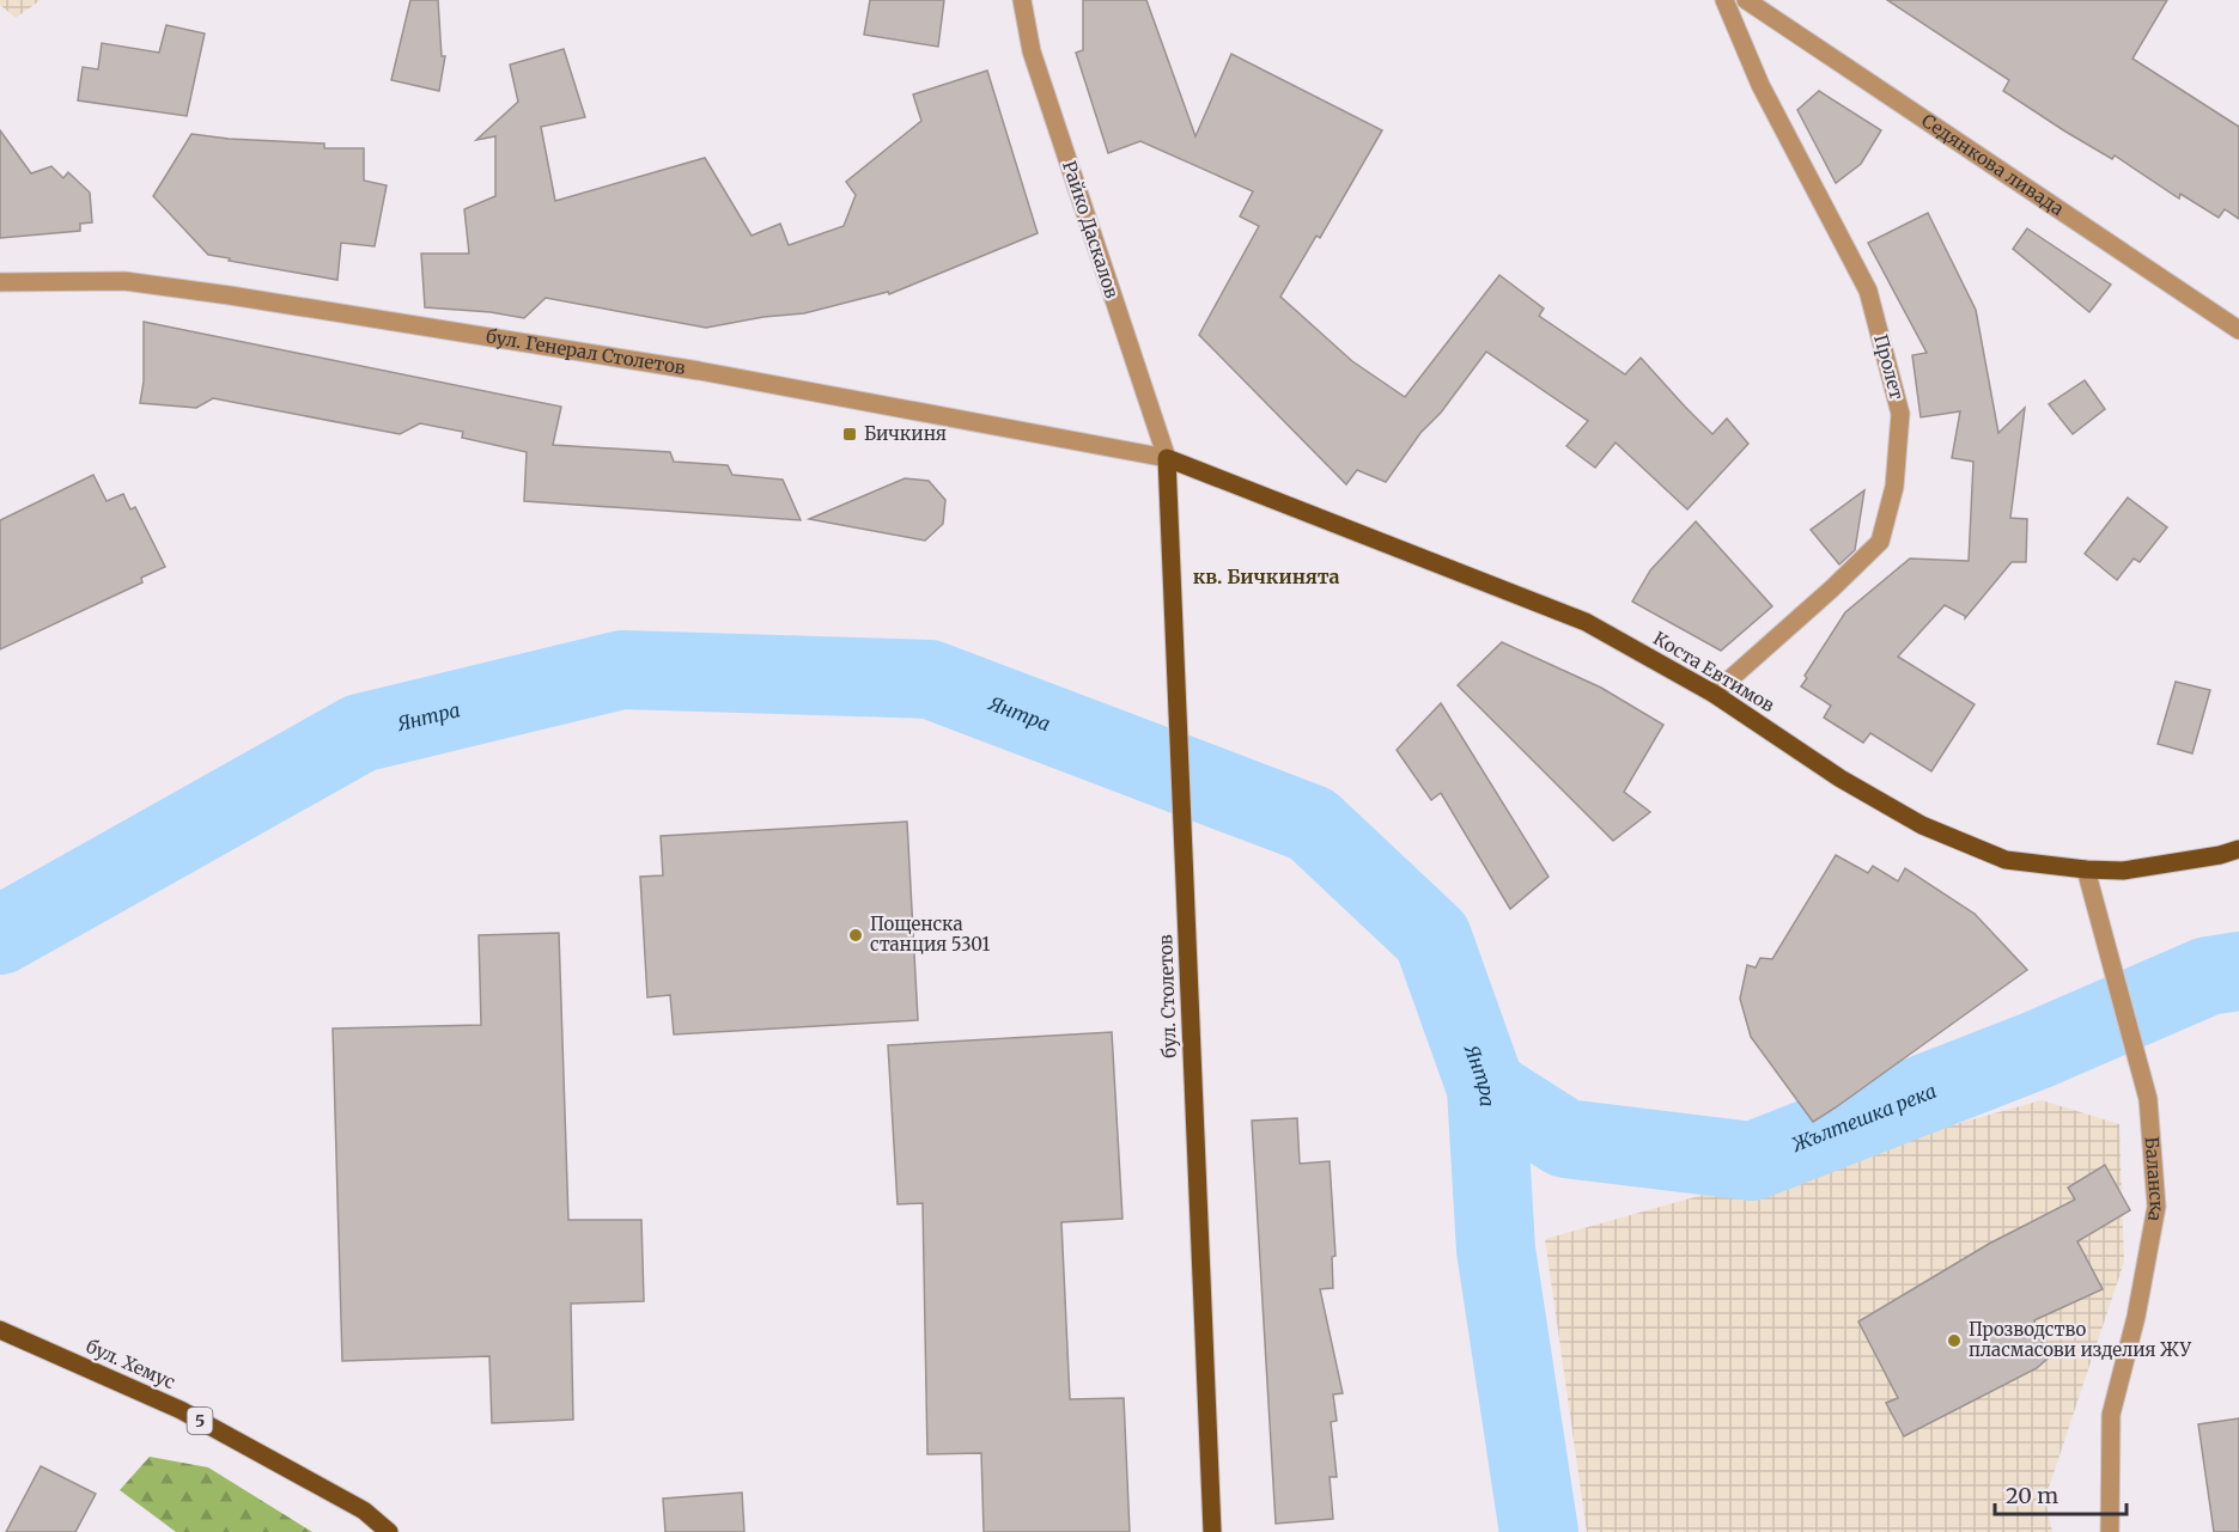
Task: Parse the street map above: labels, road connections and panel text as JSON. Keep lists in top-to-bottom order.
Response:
{
  "streets": {
    "main road": [
      "Коста Евтимов",
      "бул. Столетов",
      "бул. Хемус",
      "5"
    ],
    "street": [
      "Седянкова ливада",
      "Райко Даскалов",
      "бул. Генерал Столетов",
      "Пролет",
      "Баланска"
    ]
  },
  "crossings": [
    ["Райко Даскалов", "бул. Генерал Столетов"],
    ["Райко Даскалов", "Коста Евтимов"],
    ["Райко Даскалов", "бул. Столетов"],
    ["бул. Генерал Столетов", "Коста Евтимов"],
    ["бул. Генерал Столетов", "бул. Столетов"],
    ["Пролет", "Коста Евтимов"],
    ["Коста Евтимов", "бул. Столетов"],
    ["Коста Евтимов", "Баланска"]
  ],
  "districts": ["кв. Бичкинята"],
  "water": ["Янтра", "Жълтешка река"],
  "places": {
    "transit": ["Бичкиня"],
    "other": ["Пощенска станция 5301", "Прозводство пласмасови изделия ЖУ"]
  },
  "scale_bar": "20 m"
}
